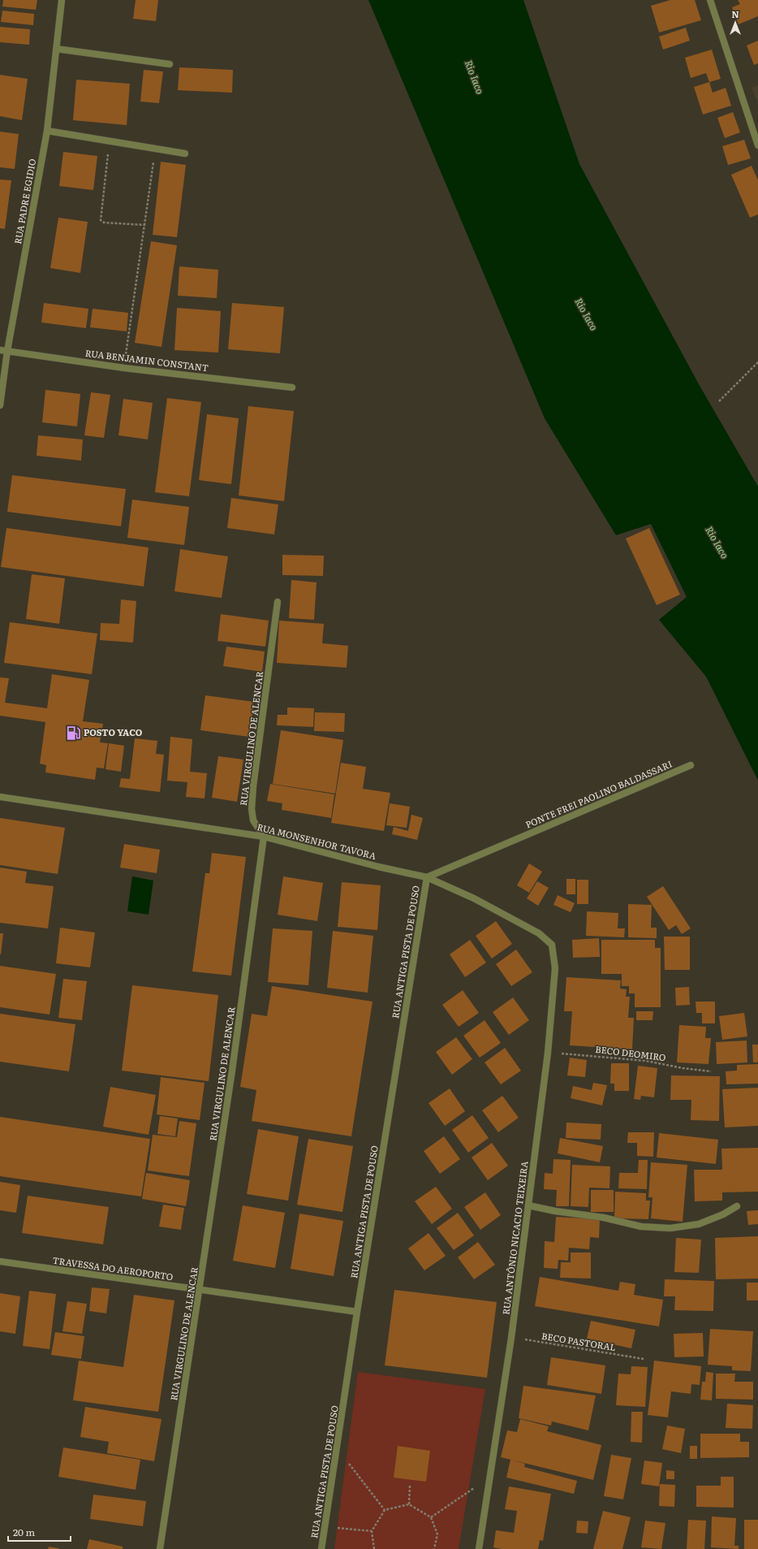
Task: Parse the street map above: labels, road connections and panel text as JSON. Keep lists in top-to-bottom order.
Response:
{
  "streets": {
    "street": [
      "RUA PADRE EGIDIO",
      "RUA BENJAMIN CONSTANT",
      "RUA VIRGULINO DE ALENCAR",
      "PONTE FREI PAOLINO BALDASSARI",
      "RUA MONSENHOR TAVORA",
      "RUA ANTIGA PISTA DE POUSO",
      "RUA ANTÔNIO NICACIO TEIXEIRA",
      "TRAVESSA DO AEROPORTO"
    ],
    "path": ["BECO DEOMIRO", "BECO PASTORAL"]
  },
  "crossings": [
    ["RUA PADRE EGIDIO", "RUA BENJAMIN CONSTANT"],
    ["RUA VIRGULINO DE ALENCAR", "RUA MONSENHOR TAVORA"],
    ["RUA VIRGULINO DE ALENCAR", "TRAVESSA DO AEROPORTO"],
    ["PONTE FREI PAOLINO BALDASSARI", "RUA MONSENHOR TAVORA"],
    ["PONTE FREI PAOLINO BALDASSARI", "RUA ANTIGA PISTA DE POUSO"],
    ["RUA MONSENHOR TAVORA", "RUA ANTIGA PISTA DE POUSO"],
    ["RUA MONSENHOR TAVORA", "RUA ANTÔNIO NICACIO TEIXEIRA"],
    ["RUA ANTIGA PISTA DE POUSO", "TRAVESSA DO AEROPORTO"],
    ["BECO DEOMIRO", "RUA ANTÔNIO NICACIO TEIXEIRA"],
    ["RUA ANTÔNIO NICACIO TEIXEIRA", "BECO PASTORAL"]
  ],
  "water": ["Rio Iaco"],
  "places": {
    "fuel station": ["POSTO YACO"]
  },
  "scale_bar": "20 m",
  "north": "top"
}
